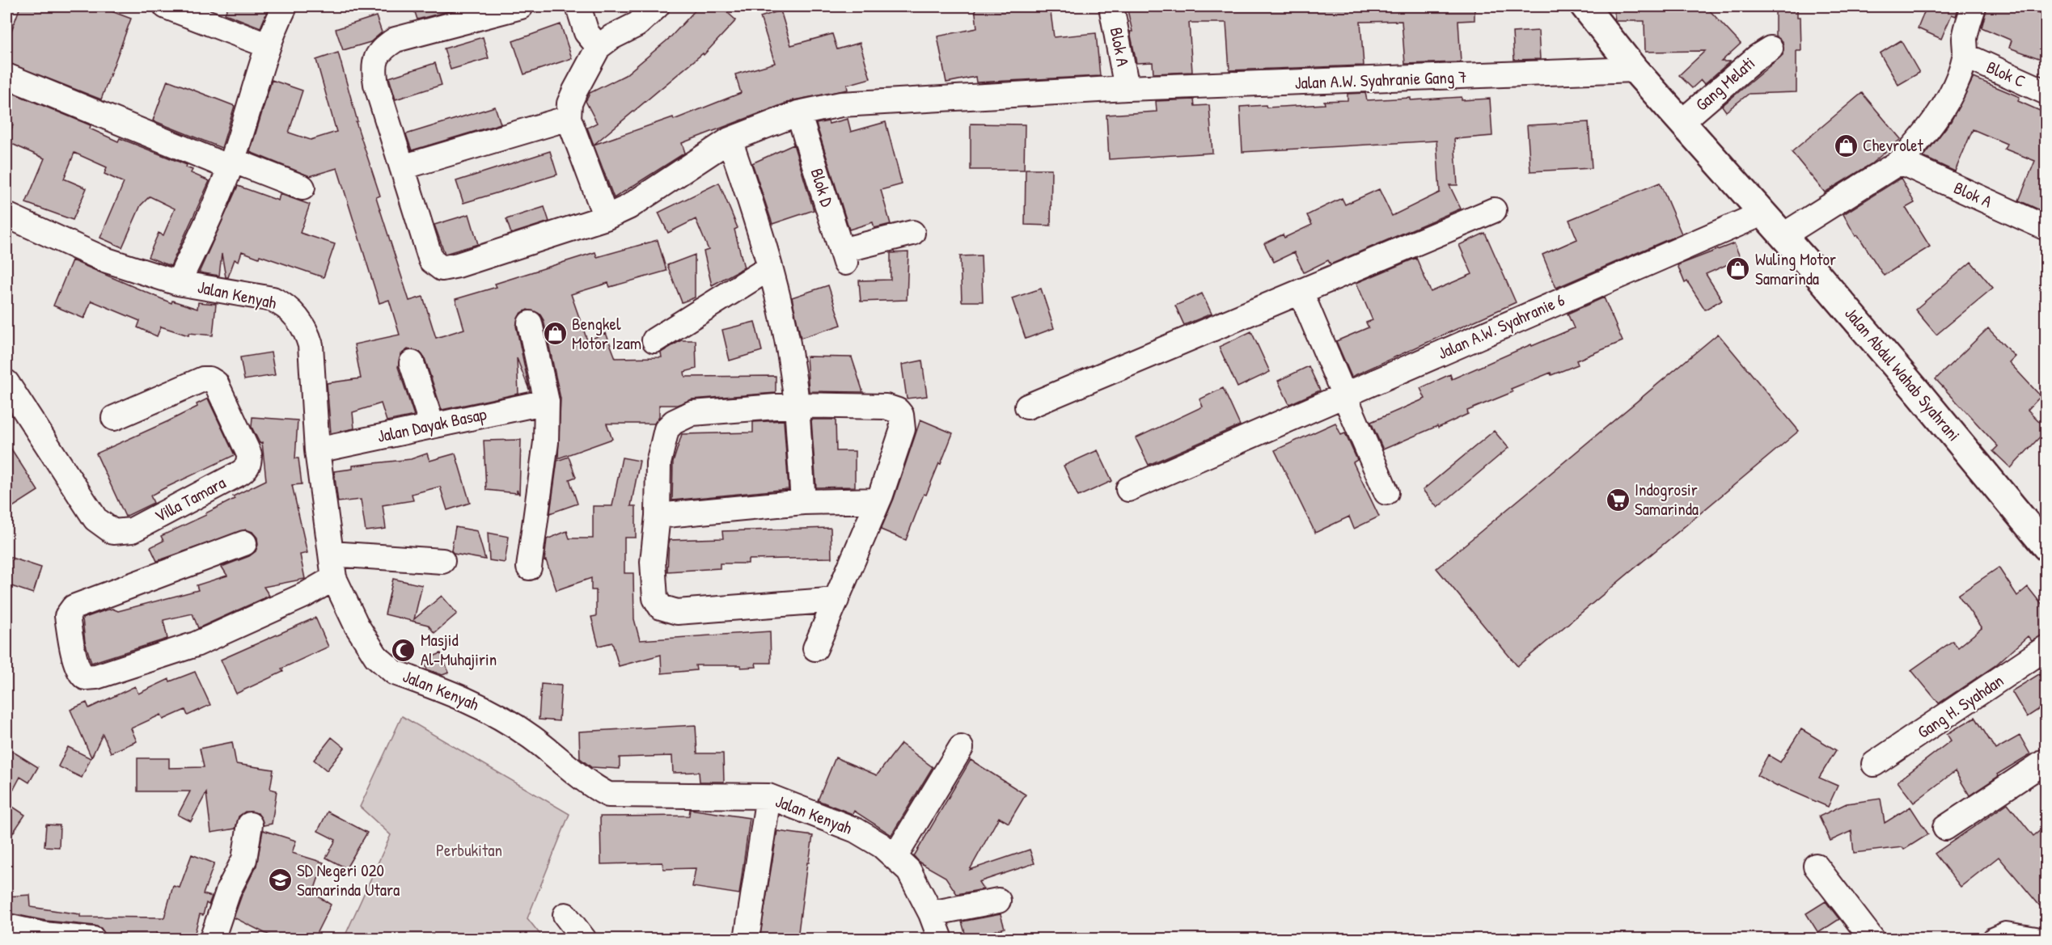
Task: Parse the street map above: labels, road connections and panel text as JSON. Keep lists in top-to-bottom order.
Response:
{
  "streets": {
    "highway": ["Jalan Abdul Wahab Syahrani"],
    "street": [
      "Blok A",
      "Blok C",
      "Jalan A.W. Syahranie Gang 7",
      "Gang Melati",
      "Blok D",
      "Jalan Kenyah",
      "Jalan A.W. Syahranie 6",
      "Jalan Dayak Basap",
      "Villa Tamara",
      "Gang H. Syahdan"
    ]
  },
  "crossings": [
    ["Blok A", "Jalan A.W. Syahranie Gang 7"],
    ["Jalan A.W. Syahranie Gang 7", "Blok D"],
    ["Jalan A.W. Syahranie Gang 7", "Jalan Abdul Wahab Syahrani"],
    ["Gang Melati", "Jalan Abdul Wahab Syahrani"],
    ["Jalan Kenyah", "Jalan Dayak Basap"],
    ["Jalan A.W. Syahranie 6", "Jalan Abdul Wahab Syahrani"]
  ],
  "parks": ["Perbukitan"],
  "places": {
    "shop": ["Chevrolet", "Wuling Motor Samarinda", "Bengkel Motor Izam"],
    "supermarket": ["Indogrosir Samarinda"],
    "mosque": ["Masjid Al-Muhajirin"],
    "school or university": ["SD Negeri 020 Samarinda Utara"]
  }
}
